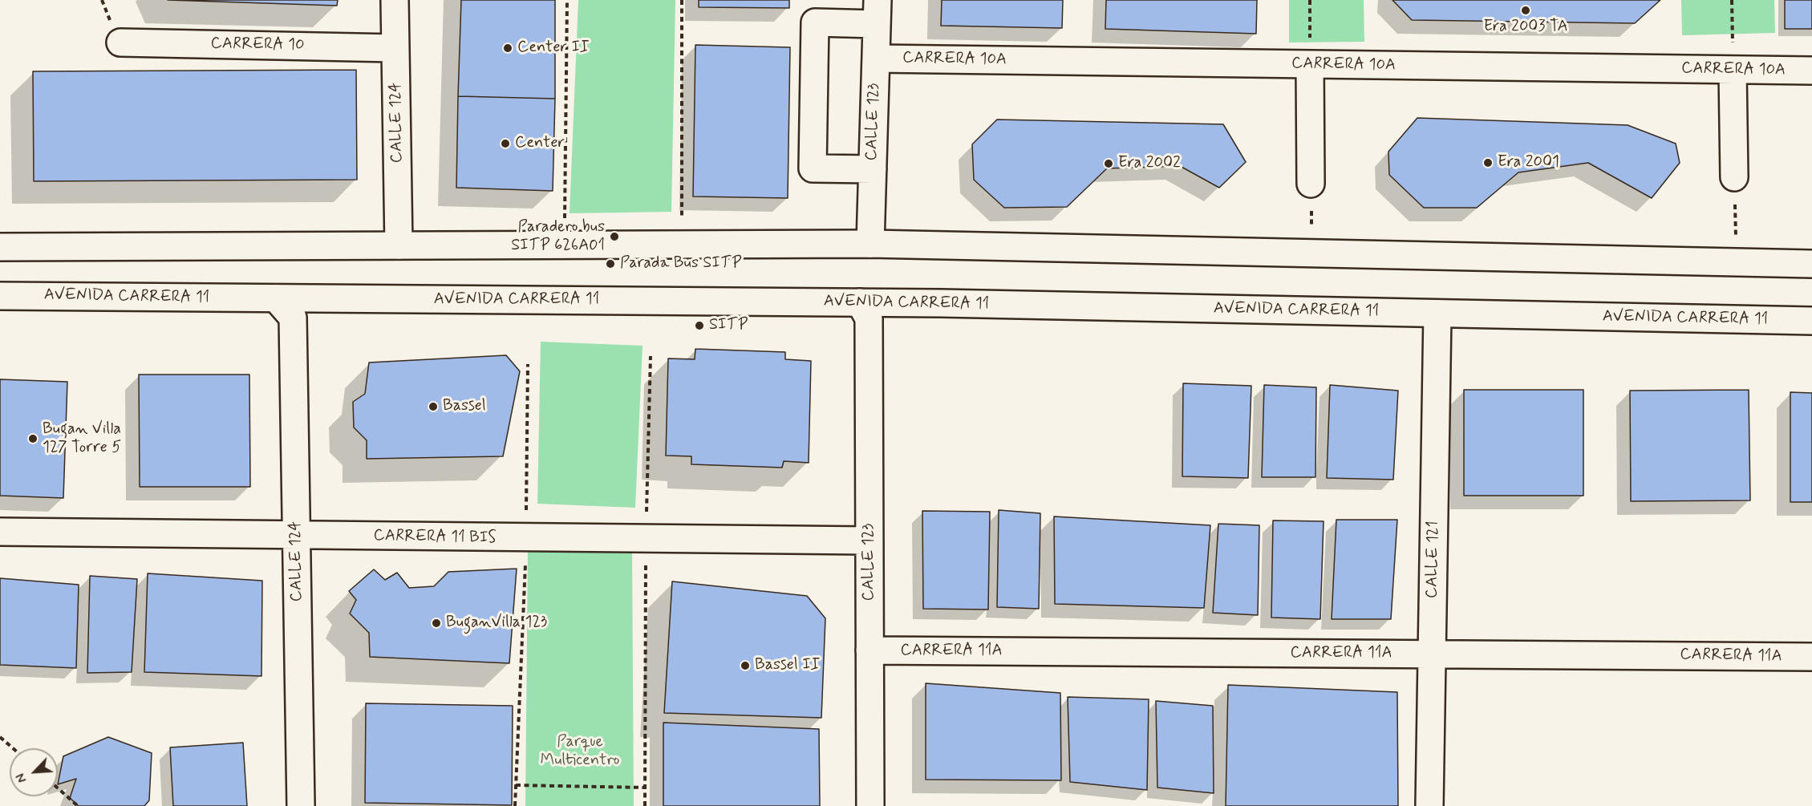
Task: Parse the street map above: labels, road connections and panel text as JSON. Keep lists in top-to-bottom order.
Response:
{
  "streets": {
    "street": [
      "CARRERA 10",
      "CARRERA 10A",
      "CALLE 123",
      "CALLE 124",
      "AVENIDA CARRERA 11",
      "CARRERA 11 BIS",
      "CALLE 121",
      "CARRERA 11A"
    ]
  },
  "crossings": [
    ["CARRERA 10", "CALLE 124"],
    ["CARRERA 10A", "CALLE 123"],
    ["CALLE 123", "AVENIDA CARRERA 11"],
    ["CALLE 123", "CARRERA 11 BIS"],
    ["CALLE 123", "CARRERA 11A"],
    ["CALLE 124", "CARRERA 11 BIS"],
    ["AVENIDA CARRERA 11", "CALLE 121"],
    ["CALLE 121", "CARRERA 11A"]
  ],
  "parks": ["Parque Multicentro"],
  "places": [
    "Era 2003 TA",
    "Center II",
    "Center",
    "Era 2001",
    "Era 2002",
    "Paradero bus SITP 626A01",
    "Parada Bus SITP",
    "SITP",
    "Bassel",
    "Bugan Villa 127 Torre 5",
    "BuganVilla 123",
    "Bassel II"
  ],
  "north": "bottom left"
}
